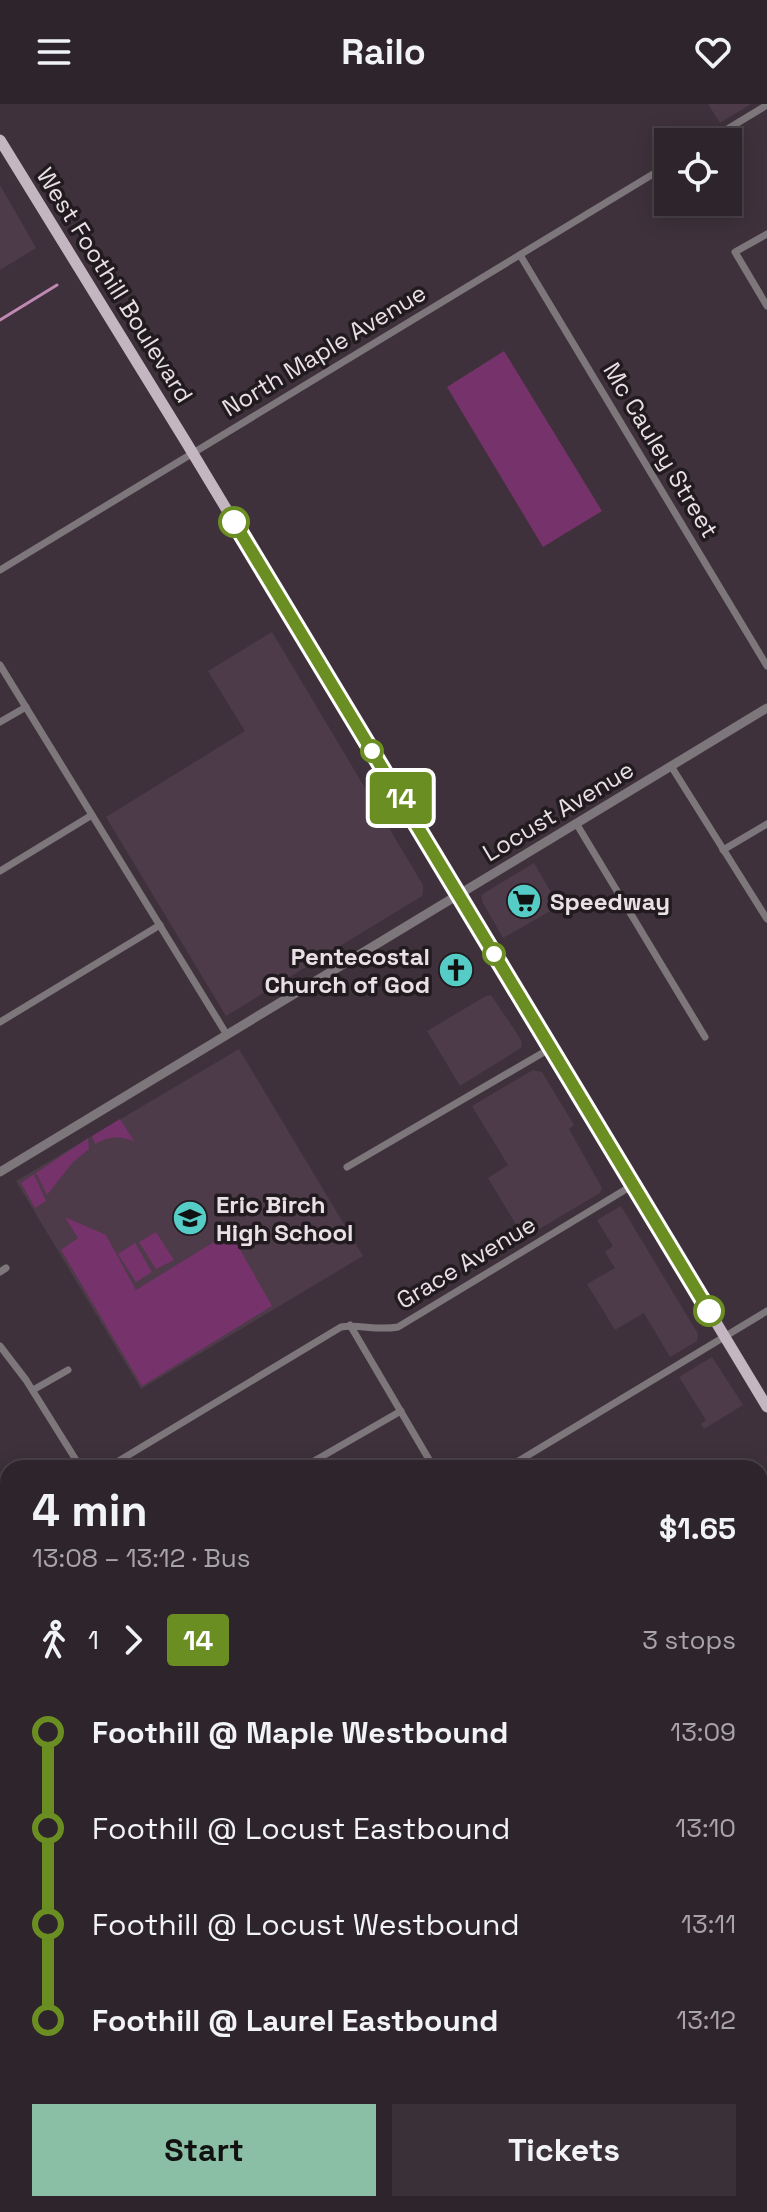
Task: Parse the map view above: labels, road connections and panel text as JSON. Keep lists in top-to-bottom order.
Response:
{
  "streets": {
    "main road": ["West Foothill Boulevard"],
    "street": [
      "North Maple Avenue",
      "Mc Cauley Street",
      "Locust Avenue",
      "Grace Avenue"
    ]
  },
  "crossings": [
    ["West Foothill Boulevard", "North Maple Avenue"],
    ["West Foothill Boulevard", "Locust Avenue"],
    ["West Foothill Boulevard", "Grace Avenue"],
    ["North Maple Avenue", "Mc Cauley Street"]
  ],
  "places": {
    "supermarket": ["Speedway"],
    "church": ["Pentecostal Church of God"],
    "school or university": ["Eric Birch High School"]
  },
  "lines": ["bus line 14"],
  "page": {
    "header": "Railo",
    "on_map": "14",
    "heading": ["4 min", "13:08 – 13:12 · Bus", "$1.65"],
    "legs": ["1", "14", "3 stops"],
    "list": [
      {
        "name": "Foothill @ Maple Westbound",
        "value": "13:09"
      },
      {
        "name": "Foothill @ Locust Eastbound",
        "value": "13:10"
      },
      {
        "name": "Foothill @ Locust Westbound",
        "value": "13:11"
      },
      {
        "name": "Foothill @ Laurel Eastbound",
        "value": "13:12"
      }
    ],
    "buttons": ["Start", "Tickets"]
  }
}
